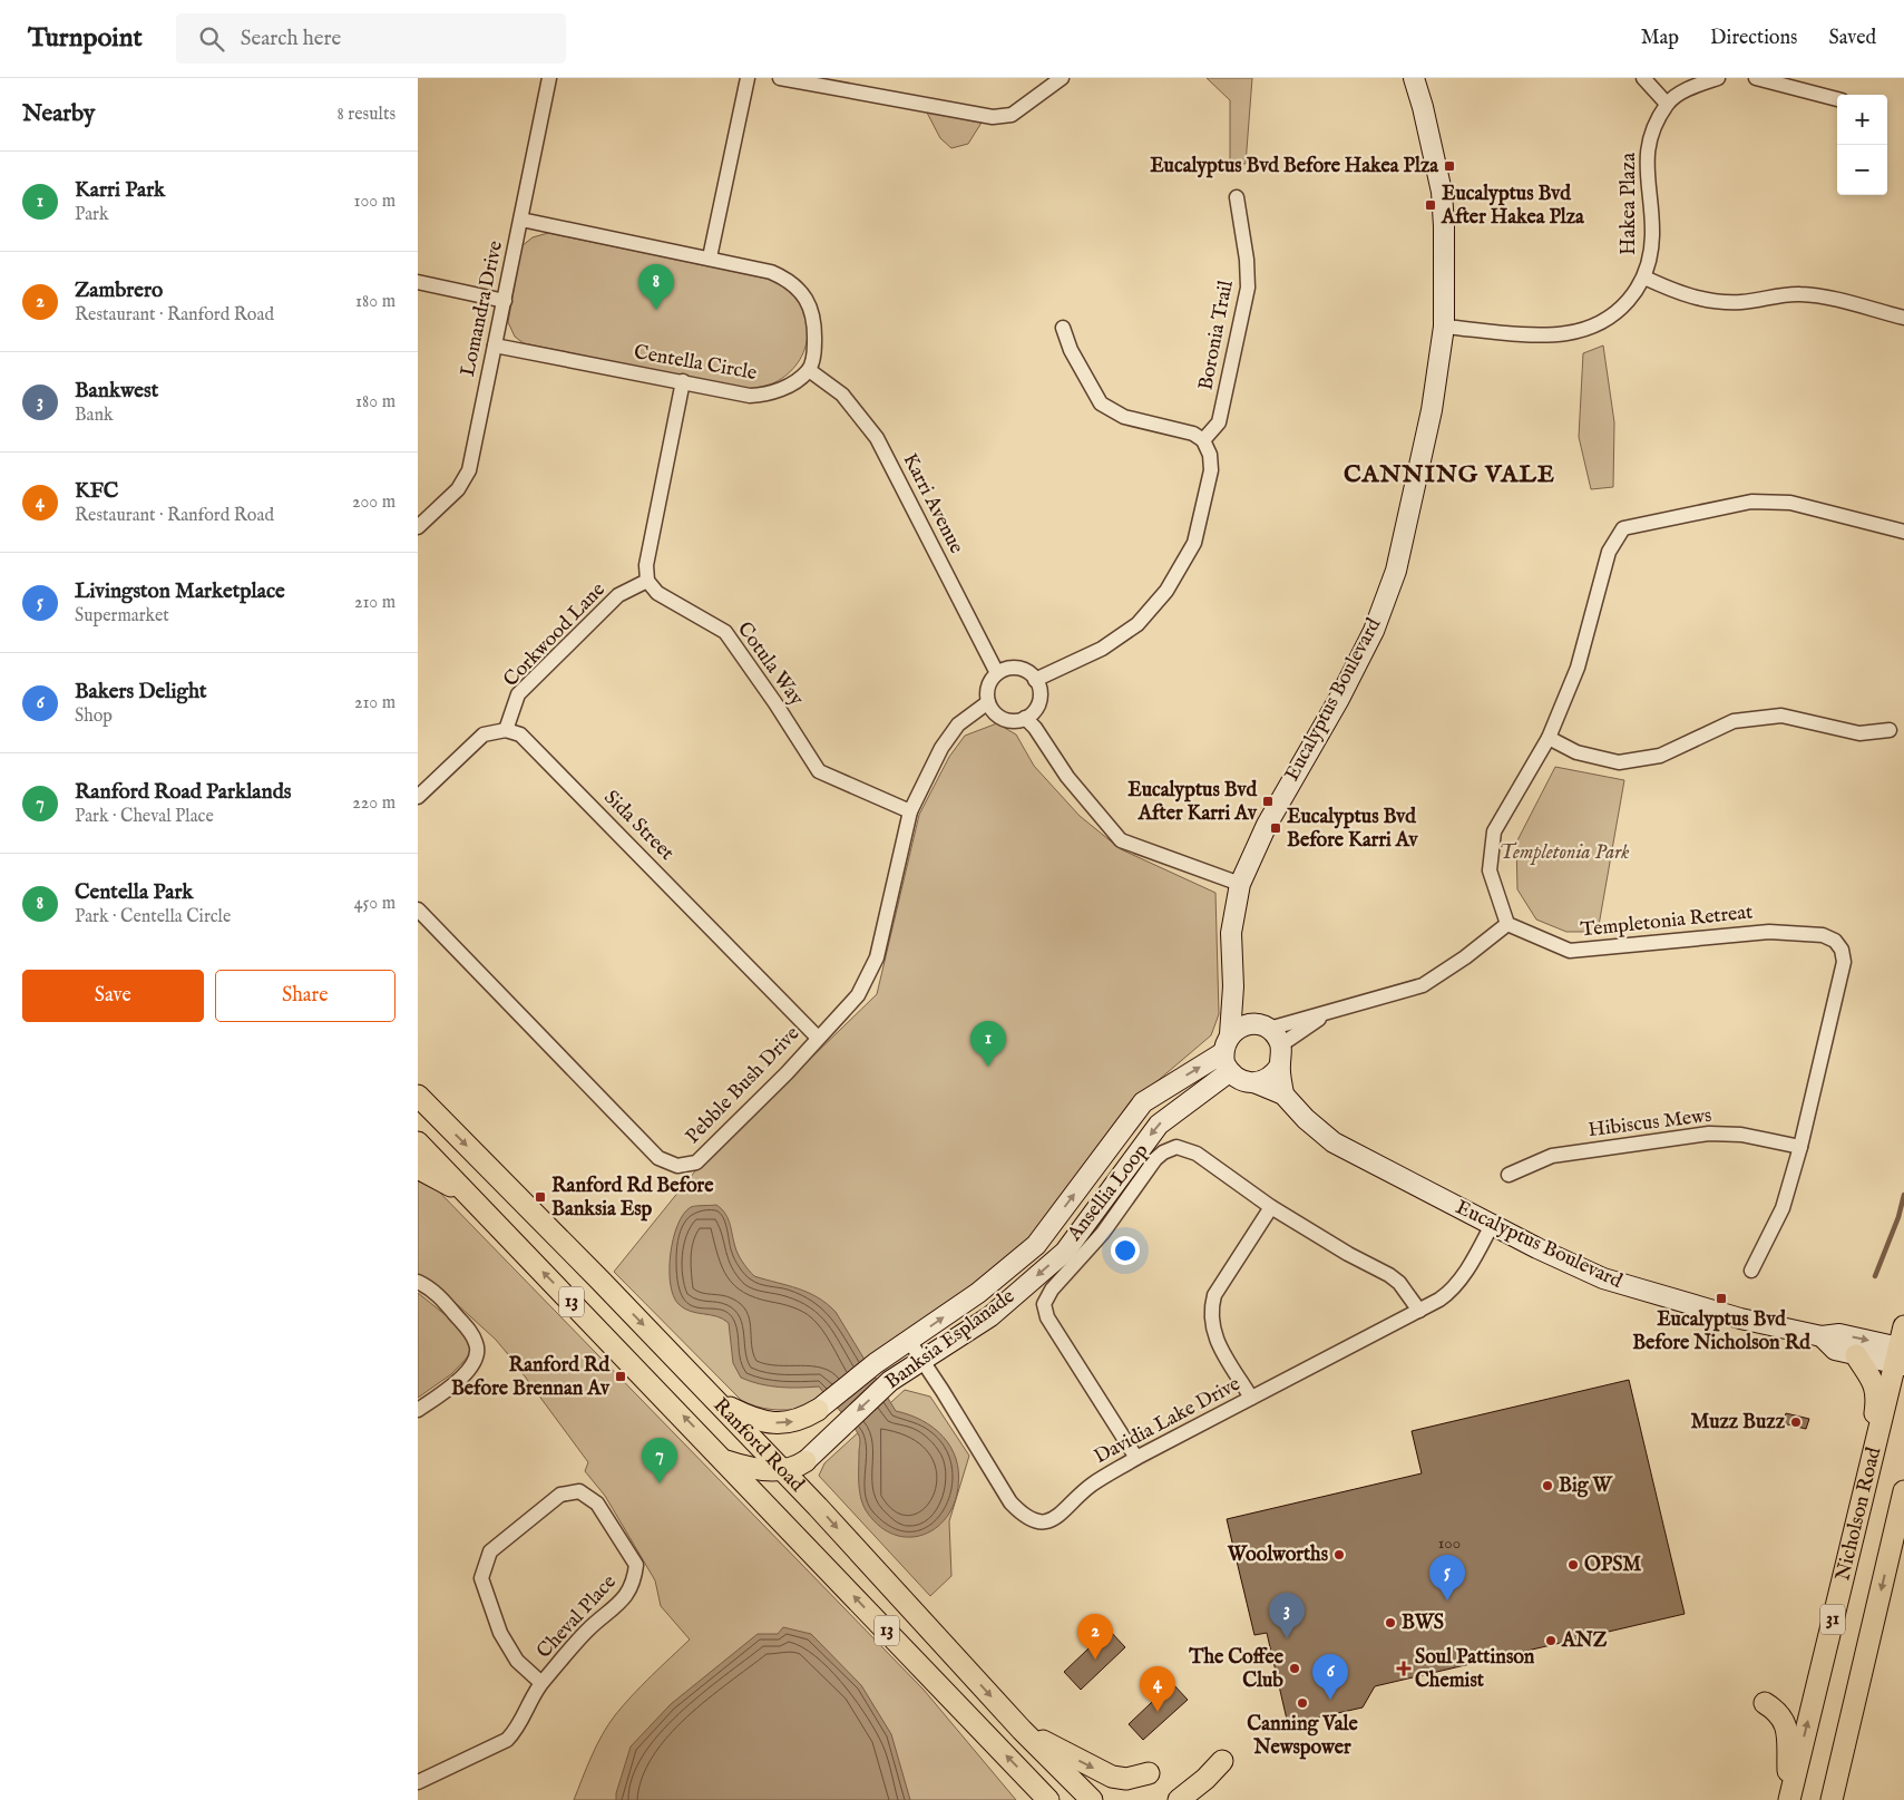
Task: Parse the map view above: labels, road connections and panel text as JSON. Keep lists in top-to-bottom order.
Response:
{
  "streets": {
    "main road": [
      "13",
      "Ranford Road",
      "Nicholson Road",
      "31"
    ],
    "street": [
      "Hakea Plaza",
      "Lomandra Drive",
      "Boronia Trail",
      "Centella Circle",
      "Karri Avenue",
      "Corkwood Lane",
      "Cotula Way",
      "Eucalyptus Boulevard",
      "Sida Street",
      "Templetonia Retreat",
      "Pebble Bush Drive",
      "Hibiscus Mews",
      "Ansellia Loop",
      "Banksia Esplanade",
      "Davidia Lake Drive",
      "Cheval Place"
    ]
  },
  "crossings": [
    ["Hakea Plaza", "Eucalyptus Boulevard"],
    ["Lomandra Drive", "Centella Circle"],
    ["Centella Circle", "Karri Avenue"],
    ["Karri Avenue", "Pebble Bush Drive"],
    ["Corkwood Lane", "Cotula Way"],
    ["Corkwood Lane", "Sida Street"],
    ["Cotula Way", "Pebble Bush Drive"],
    ["Eucalyptus Boulevard", "Banksia Esplanade"],
    ["Eucalyptus Boulevard", "Davidia Lake Drive"],
    ["Eucalyptus Boulevard", "Nicholson Road"],
    ["Sida Street", "Pebble Bush Drive"],
    ["Templetonia Retreat", "Hibiscus Mews"],
    ["Ansellia Loop", "Davidia Lake Drive"],
    ["Banksia Esplanade", "Davidia Lake Drive"]
  ],
  "districts": ["CANNING VALE"],
  "parks": ["Templetonia Park"],
  "places": {
    "transit": [
      "Eucalyptus Bvd Before Hakea Plza",
      "Eucalyptus Bvd After Hakea Plza",
      "Eucalyptus Bvd After Karri Av",
      "Eucalyptus Bvd Before Karri Av",
      "Ranford Rd Before Banksia Esp",
      "Eucalyptus Bvd Before Nicholson Rd",
      "Ranford Rd Before Brennan Av"
    ],
    "other": [
      "Muzz Buzz",
      "Big W",
      "Woolworths",
      "OPSM",
      "BWS",
      "ANZ",
      "The Coffee Club",
      "Canning Vale Newspower"
    ],
    "health": ["Soul Pattinson Chemist"]
  },
  "house_numbers": ["100"],
  "page": {
    "header": "Turnpoint",
    "search": "Search here",
    "nav": ["Map", "Directions", "Saved"],
    "heading": ["Nearby", "8 results"],
    "map_buttons": ["+", "−"],
    "list": [
      {
        "mark": "1",
        "name": "Karri Park",
        "note": "Park",
        "value": "100 m"
      },
      {
        "mark": "2",
        "name": "Zambrero",
        "note": "Restaurant · Ranford Road",
        "value": "180 m"
      },
      {
        "mark": "3",
        "name": "Bankwest",
        "note": "Bank",
        "value": "180 m"
      },
      {
        "mark": "4",
        "name": "KFC",
        "note": "Restaurant · Ranford Road",
        "value": "200 m"
      },
      {
        "mark": "5",
        "name": "Livingston Marketplace",
        "note": "Supermarket",
        "value": "210 m"
      },
      {
        "mark": "6",
        "name": "Bakers Delight",
        "note": "Shop",
        "value": "210 m"
      },
      {
        "mark": "7",
        "name": "Ranford Road Parklands",
        "note": "Park · Cheval Place",
        "value": "220 m"
      },
      {
        "mark": "8",
        "name": "Centella Park",
        "note": "Park · Centella Circle",
        "value": "450 m"
      }
    ],
    "pins": [
      "8",
      "1",
      "7",
      "5",
      "3",
      "2",
      "6",
      "4"
    ],
    "buttons": ["Save", "Share"]
  }
}
